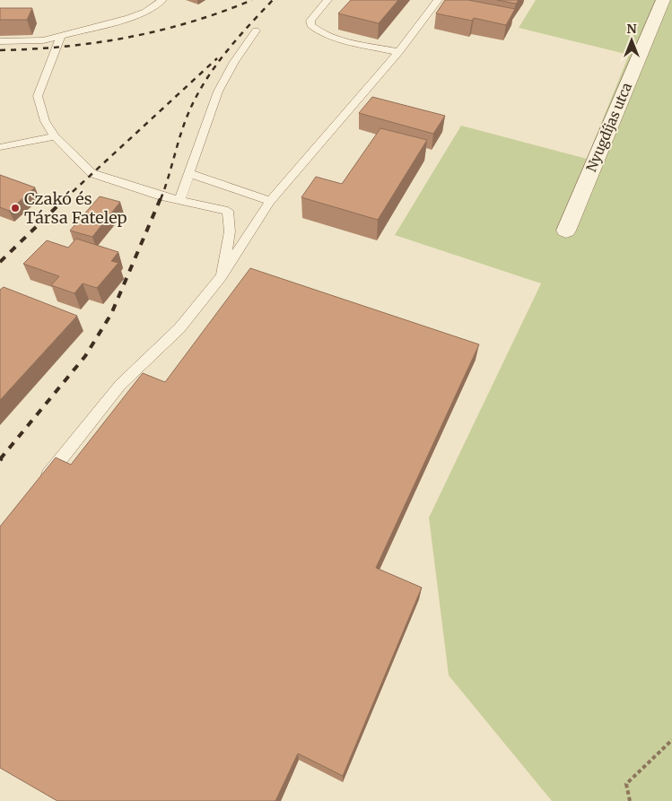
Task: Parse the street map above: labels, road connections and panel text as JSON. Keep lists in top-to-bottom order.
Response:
{
  "streets": {
    "street": ["Nyugdíjas utca"]
  },
  "places": ["Czakó és Társa Fatelep"],
  "north": "top"
}
